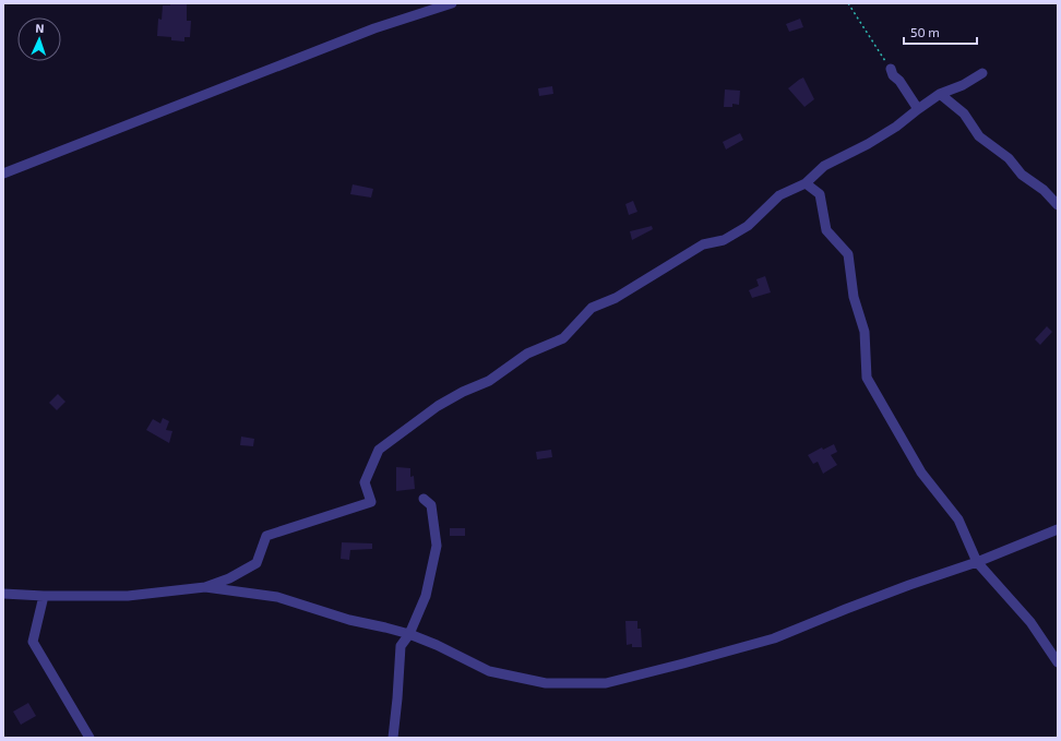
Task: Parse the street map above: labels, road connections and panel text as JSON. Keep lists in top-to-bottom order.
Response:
{
  "scale_bar": "50 m",
  "north": "top"
}
